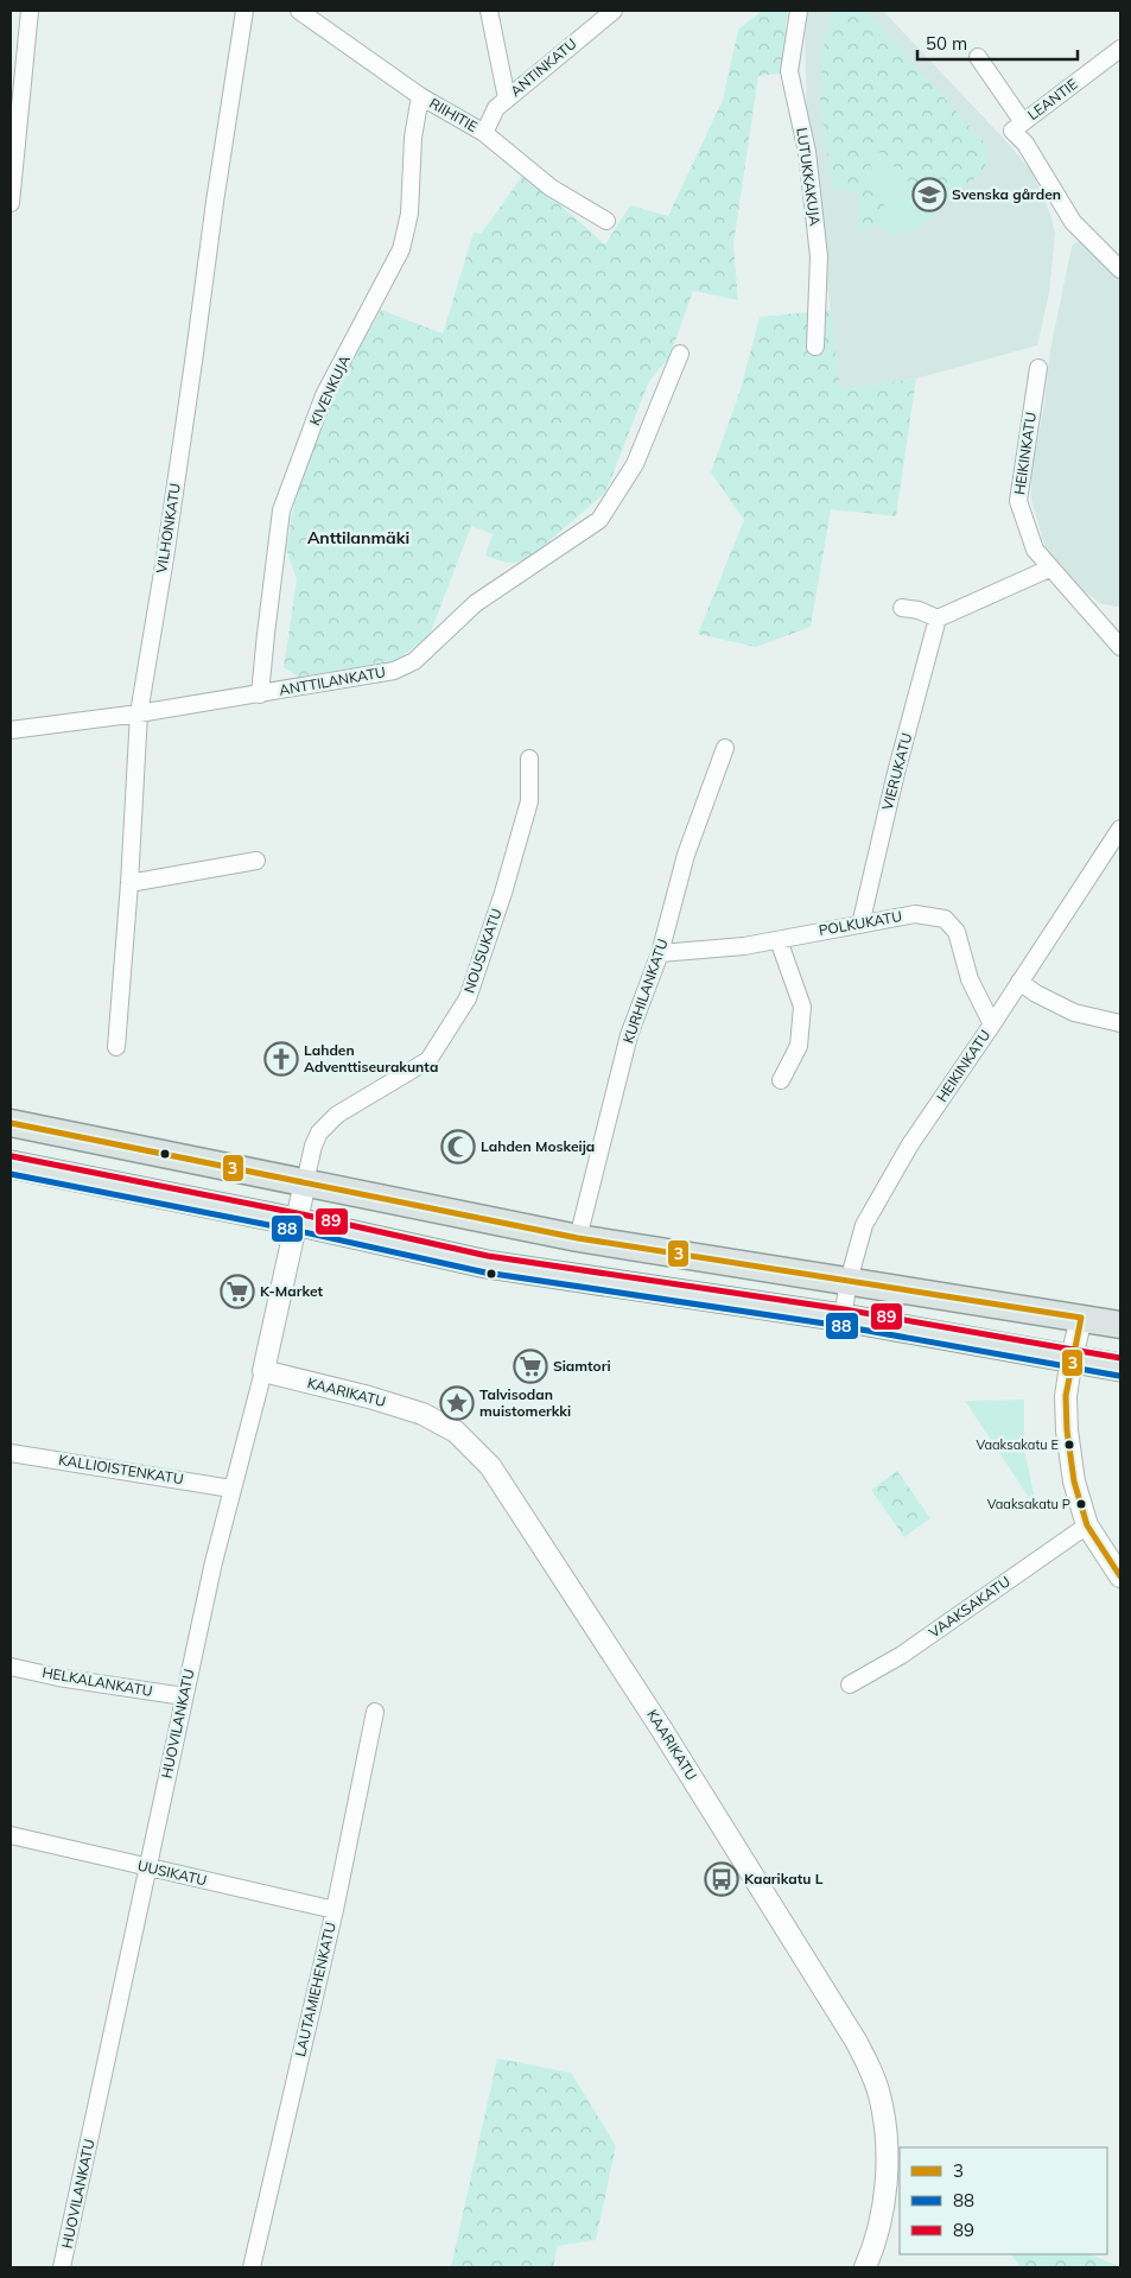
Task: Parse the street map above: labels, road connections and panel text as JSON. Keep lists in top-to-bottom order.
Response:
{
  "streets": {
    "street": [
      "ANTINKATU",
      "LEANTIE",
      "RIIHITIE",
      "LUTUKKAKUJA",
      "KIVENKUJA",
      "HEIKINKATU",
      "VILHONKATU",
      "ANTTILANKATU",
      "VIERUKATU",
      "POLKUKATU",
      "NOUSUKATU",
      "KURHILANKATU",
      "KAARIKATU",
      "KALLIOISTENKATU",
      "VAAKSAKATU",
      "HELKALANKATU",
      "HUOVILANKATU",
      "UUSIKATU",
      "LAUTAMIEHENKATU"
    ]
  },
  "crossings": [
    ["ANTINKATU", "RIIHITIE"],
    ["RIIHITIE", "KIVENKUJA"],
    ["KIVENKUJA", "ANTTILANKATU"],
    ["HEIKINKATU", "POLKUKATU"],
    ["VILHONKATU", "ANTTILANKATU"],
    ["VIERUKATU", "POLKUKATU"],
    ["POLKUKATU", "KURHILANKATU"],
    ["NOUSUKATU", "HUOVILANKATU"],
    ["KAARIKATU", "HUOVILANKATU"],
    ["KALLIOISTENKATU", "HUOVILANKATU"],
    ["HELKALANKATU", "HUOVILANKATU"],
    ["HUOVILANKATU", "UUSIKATU"],
    ["UUSIKATU", "LAUTAMIEHENKATU"]
  ],
  "districts": ["Anttilanmäki"],
  "places": {
    "school or university": ["Svenska gården"],
    "church": ["Lahden Adventtiseurakunta"],
    "mosque": ["Lahden Moskeija"],
    "supermarket": ["K-Market", "Siamtori"],
    "place": ["Talvisodan muistomerkki"],
    "other": ["Vaaksakatu E", "Vaaksakatu P"],
    "bus stop": ["Kaarikatu L"]
  },
  "lines": ["transit line 3", "transit line 89", "transit line 88"],
  "legend": ["3", "88", "89"],
  "scale_bar": "50 m"
}
